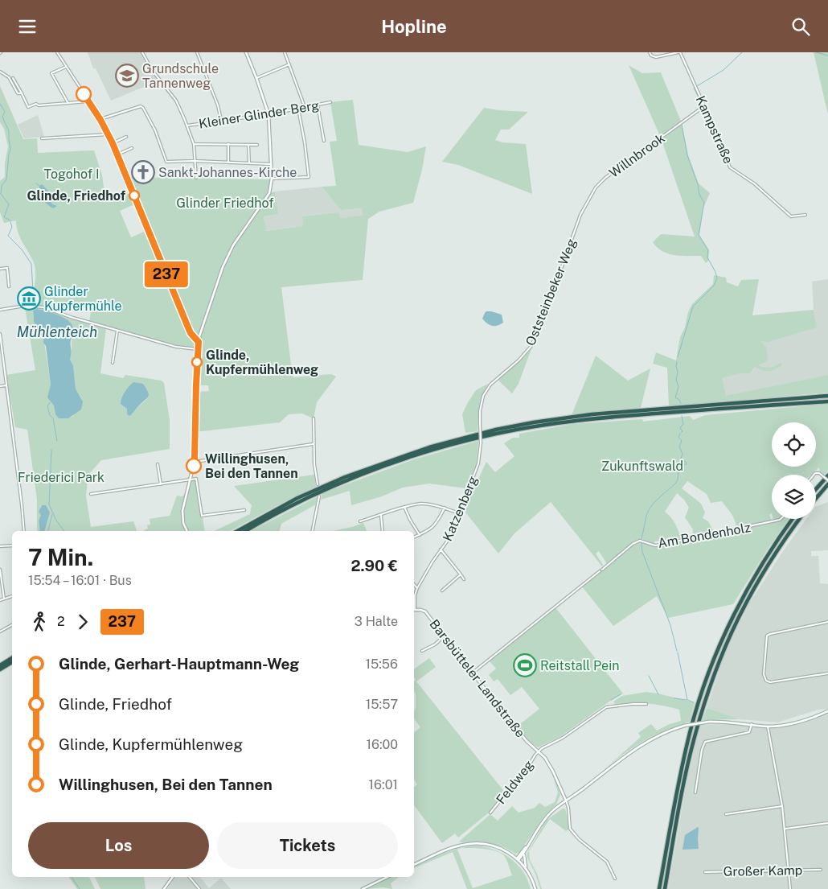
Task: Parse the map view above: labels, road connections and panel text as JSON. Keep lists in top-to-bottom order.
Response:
{
  "streets": {
    "street": [
      "Kleiner Glinder Berg",
      "Kampstraße",
      "Willnbrook",
      "Oststeinbeker Weg",
      "Katzenberg",
      "Am Bondenholz",
      "Barsbütteler Landstraße",
      "Feldweg",
      "Großer Kamp"
    ]
  },
  "crossings": [
    ["Kampstraße", "Willnbrook"],
    ["Willnbrook", "Oststeinbeker Weg"],
    ["Oststeinbeker Weg", "Katzenberg"],
    ["Am Bondenholz", "Barsbütteler Landstraße"],
    ["Barsbütteler Landstraße", "Feldweg"]
  ],
  "water": ["Mühlenteich"],
  "parks": [
    "Togohof I",
    "Glinder Friedhof",
    "Zukunftswald",
    "Friederici Park"
  ],
  "places": {
    "school or university": ["Grundschule Tannenweg"],
    "church": ["Sankt-Johannes-Kirche"],
    "other": ["Glinde, Friedhof", "Glinde, Kupfermühlenweg", "Willinghusen, Bei den Tannen"],
    "museum": ["Glinder Kupfermühle"],
    "sports": ["Reitstall Pein"]
  },
  "lines": ["bus line 237"],
  "page": {
    "header": "Hopline",
    "on_map": "237",
    "heading": ["7 Min.", "15:54 – 16:01 · Bus", "2.90 €"],
    "legs": ["2", "237", "3 Halte"],
    "list": [
      {
        "name": "Glinde, Gerhart-Hauptmann-Weg",
        "value": "15:56"
      },
      {
        "name": "Glinde, Friedhof",
        "value": "15:57"
      },
      {
        "name": "Glinde, Kupfermühlenweg",
        "value": "16:00"
      },
      {
        "name": "Willinghusen, Bei den Tannen",
        "value": "16:01"
      }
    ],
    "buttons": ["Los", "Tickets"]
  }
}
